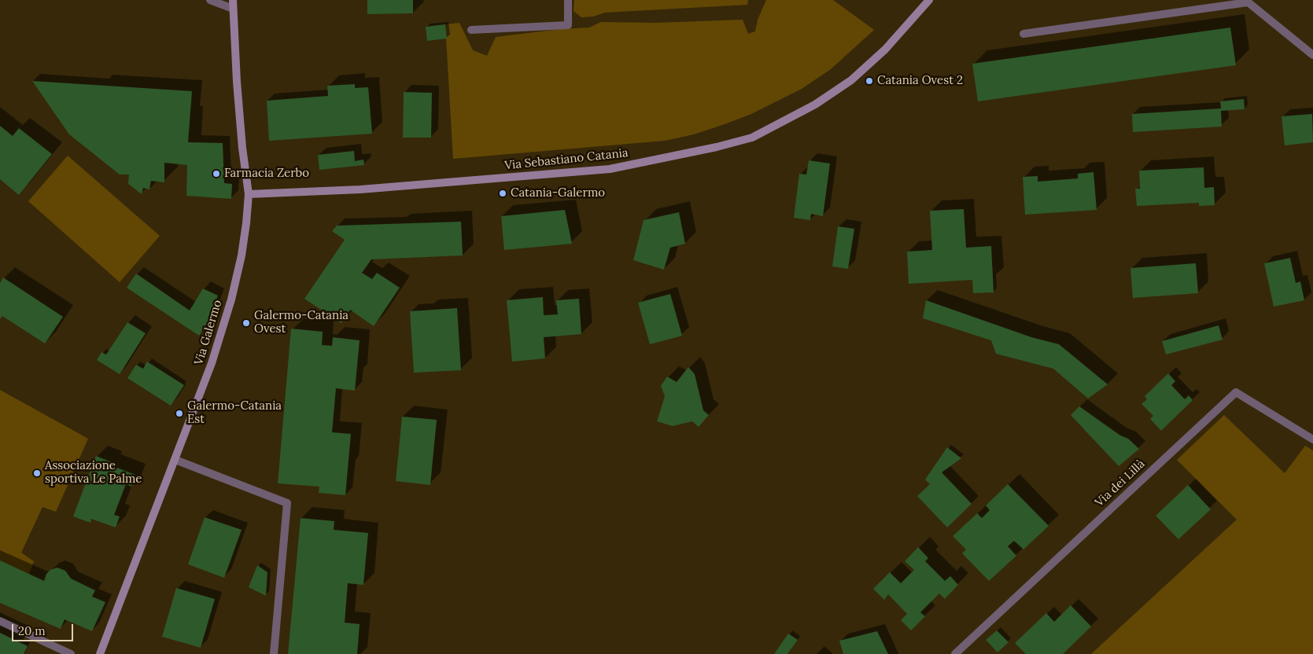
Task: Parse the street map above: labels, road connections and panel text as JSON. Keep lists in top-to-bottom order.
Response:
{
  "streets": {
    "main road": ["Via Sebastiano Catania", "Via Galermo"],
    "street": ["Via dei Lillà"]
  },
  "crossings": [
    ["Via Sebastiano Catania", "Via Galermo"]
  ],
  "places": [
    "Catania Ovest 2",
    "Farmacia Zerbo",
    "Catania-Galermo",
    "Galermo-Catania Ovest",
    "Galermo-Catania Est",
    "Associazione sportiva Le Palme"
  ],
  "scale_bar": "20 m"
}
